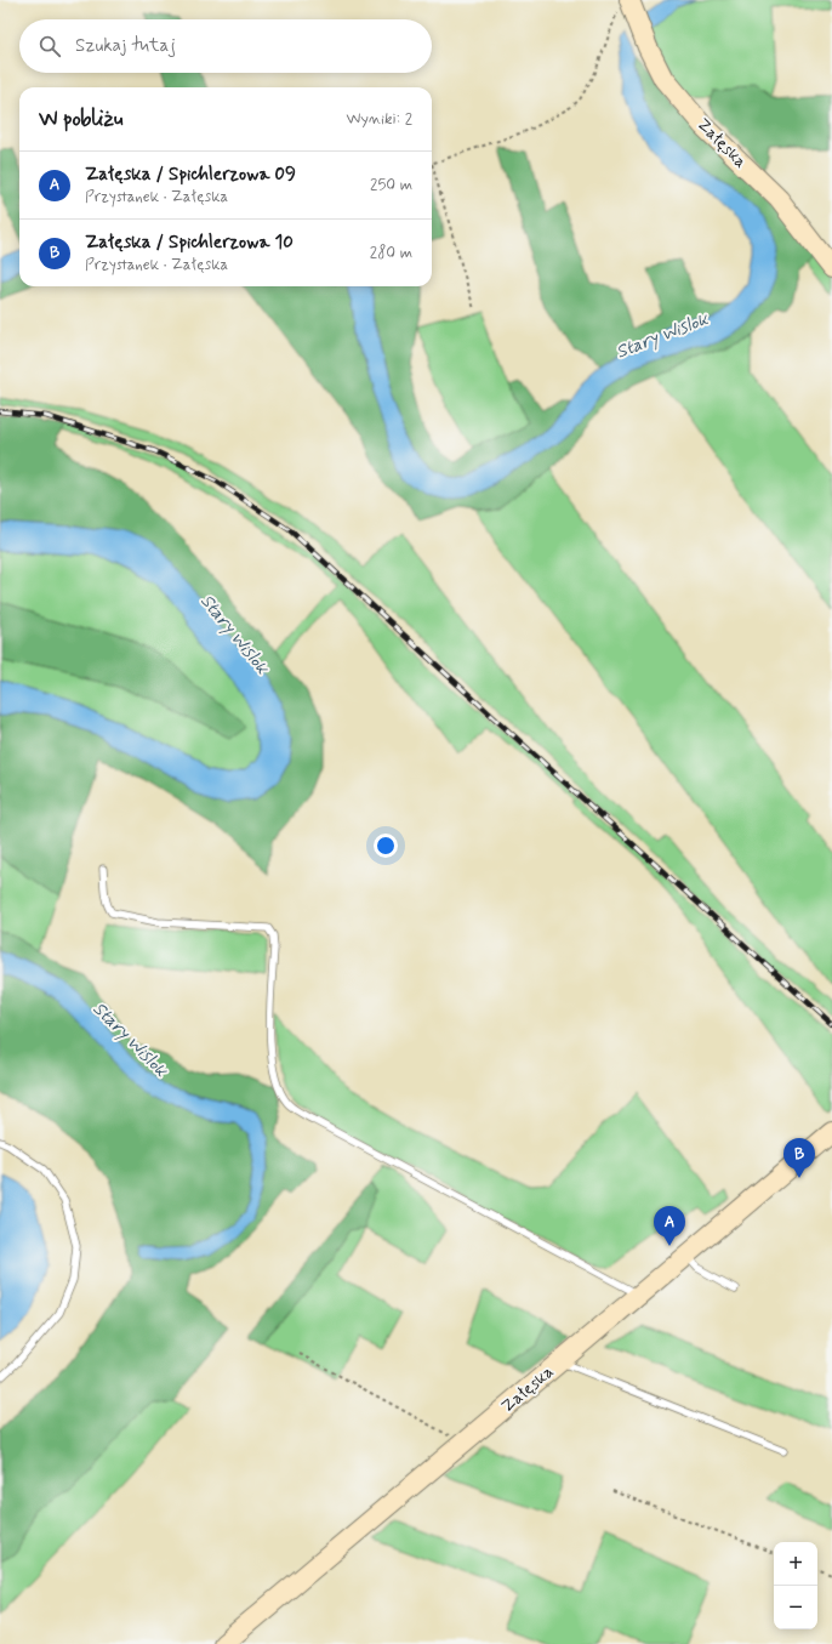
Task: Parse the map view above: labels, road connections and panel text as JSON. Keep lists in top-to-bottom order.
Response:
{
  "streets": {
    "street": ["Załęska"]
  },
  "water": ["Stary Wislok"],
  "page": {
    "search": "Szukaj tutaj",
    "heading": ["W pobliżu", "Wyniki: 2"],
    "list": [
      {
        "mark": "A",
        "name": "Załęska / Spichlerzowa 09",
        "note": "Przystanek · Załęska",
        "value": "250 m"
      },
      {
        "mark": "B",
        "name": "Załęska / Spichlerzowa 10",
        "note": "Przystanek · Załęska",
        "value": "280 m"
      }
    ],
    "pins": ["B", "A"],
    "map_buttons": ["+", "−"]
  }
}
